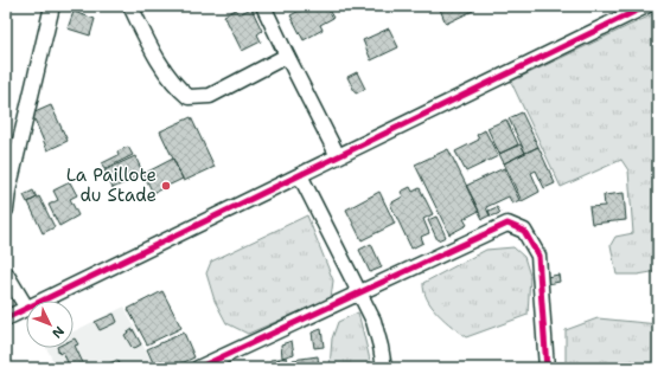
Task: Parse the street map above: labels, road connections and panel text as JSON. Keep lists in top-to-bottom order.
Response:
{
  "places": ["La Paillote du Stade"],
  "north": "bottom right"
}
